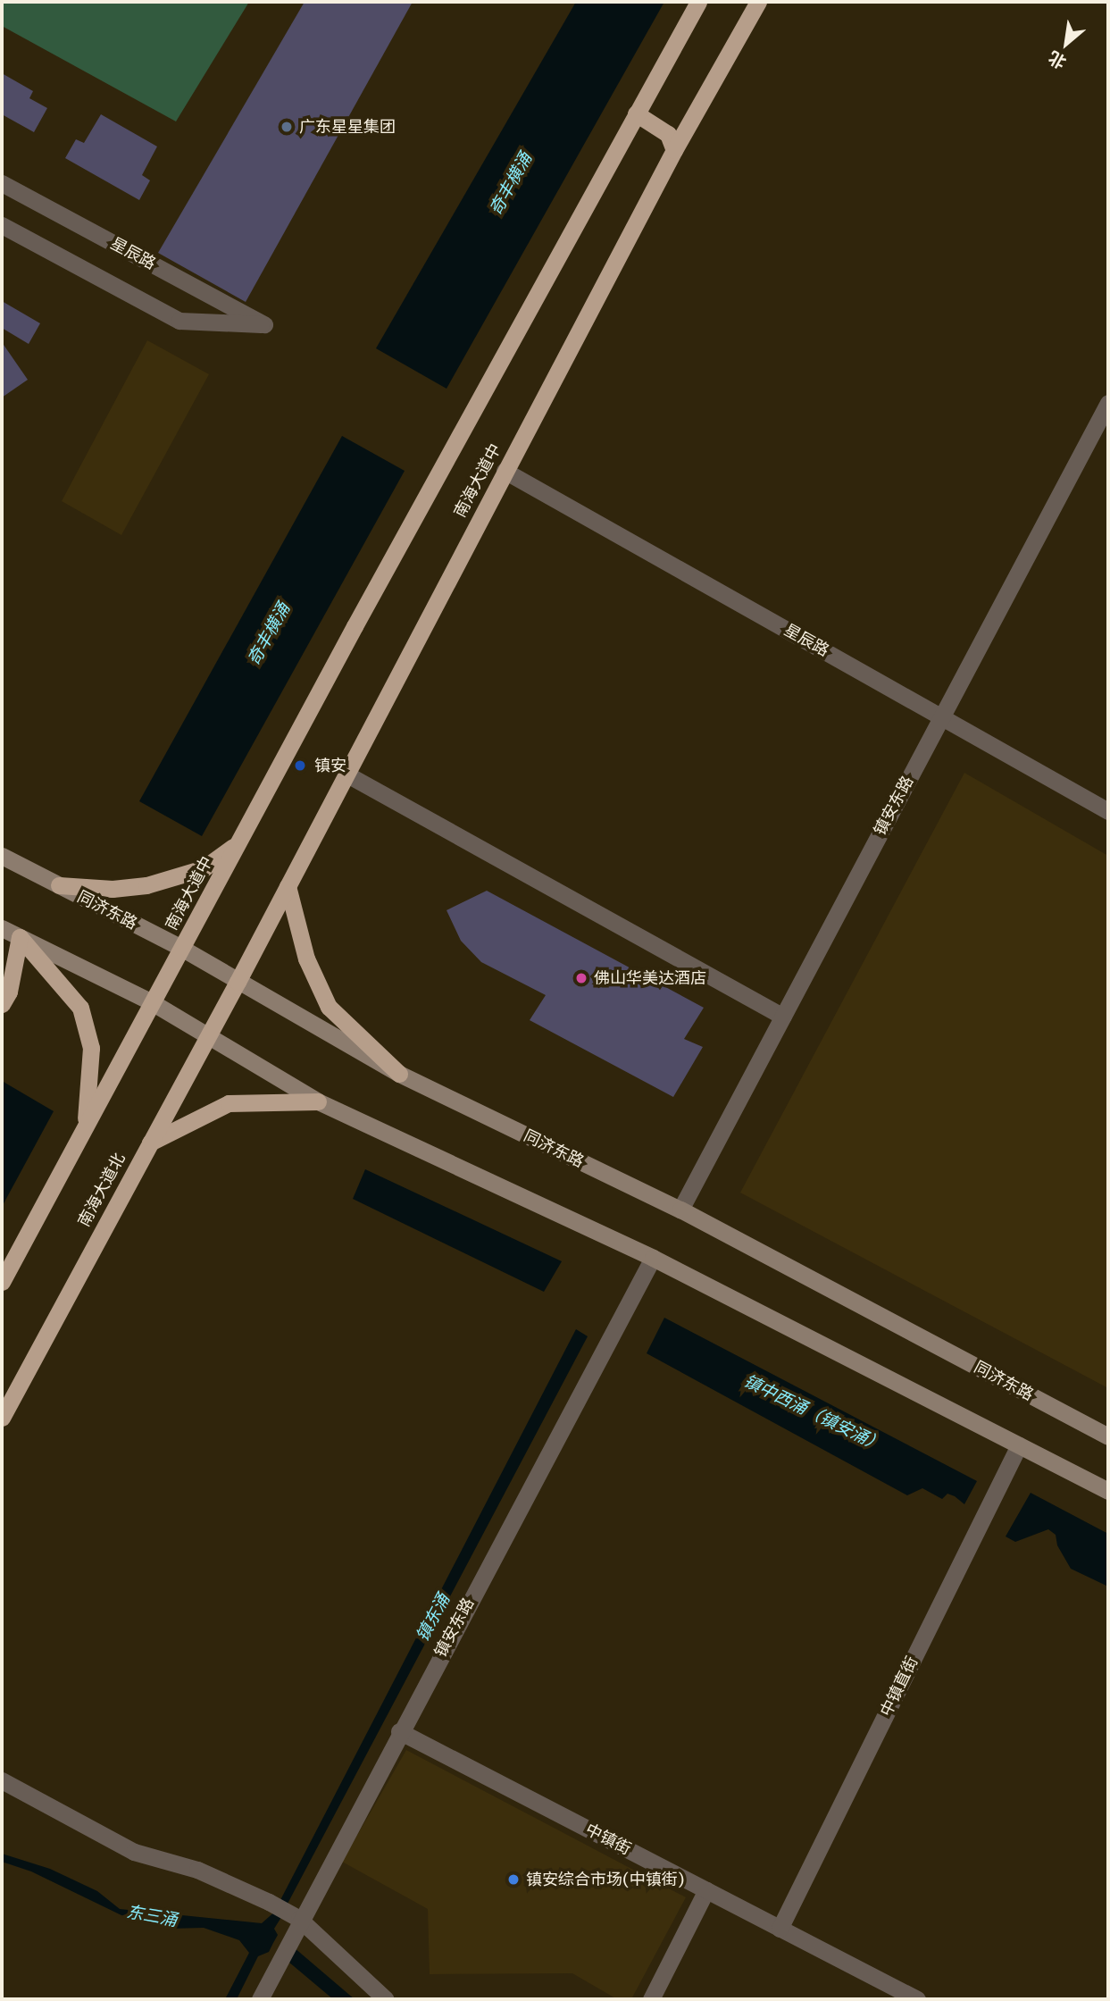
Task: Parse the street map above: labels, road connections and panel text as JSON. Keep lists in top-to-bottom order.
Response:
{
  "streets": {
    "highway": ["南海大道中", "南海大道北"],
    "main road": ["同济东路"],
    "street": [
      "星辰路",
      "镇安东路",
      "中镇直街",
      "中镇街"
    ]
  },
  "crossings": [
    ["星辰路", "南海大道中"],
    ["星辰路", "镇安东路"],
    ["南海大道中", "同济东路"],
    ["南海大道中", "南海大道北"],
    ["镇安东路", "同济东路"],
    ["镇安东路", "中镇街"],
    ["同济东路", "南海大道北"],
    ["中镇直街", "中镇街"]
  ],
  "water": [
    "奇丰横涌",
    "镇中西涌（镇安涌）",
    "镇东涌",
    "东三涌"
  ],
  "places": [
    "广东星星集团",
    "镇安",
    "佛山华美达酒店",
    "镇安综合市场(中镇街)"
  ],
  "north": "bottom left"
}
